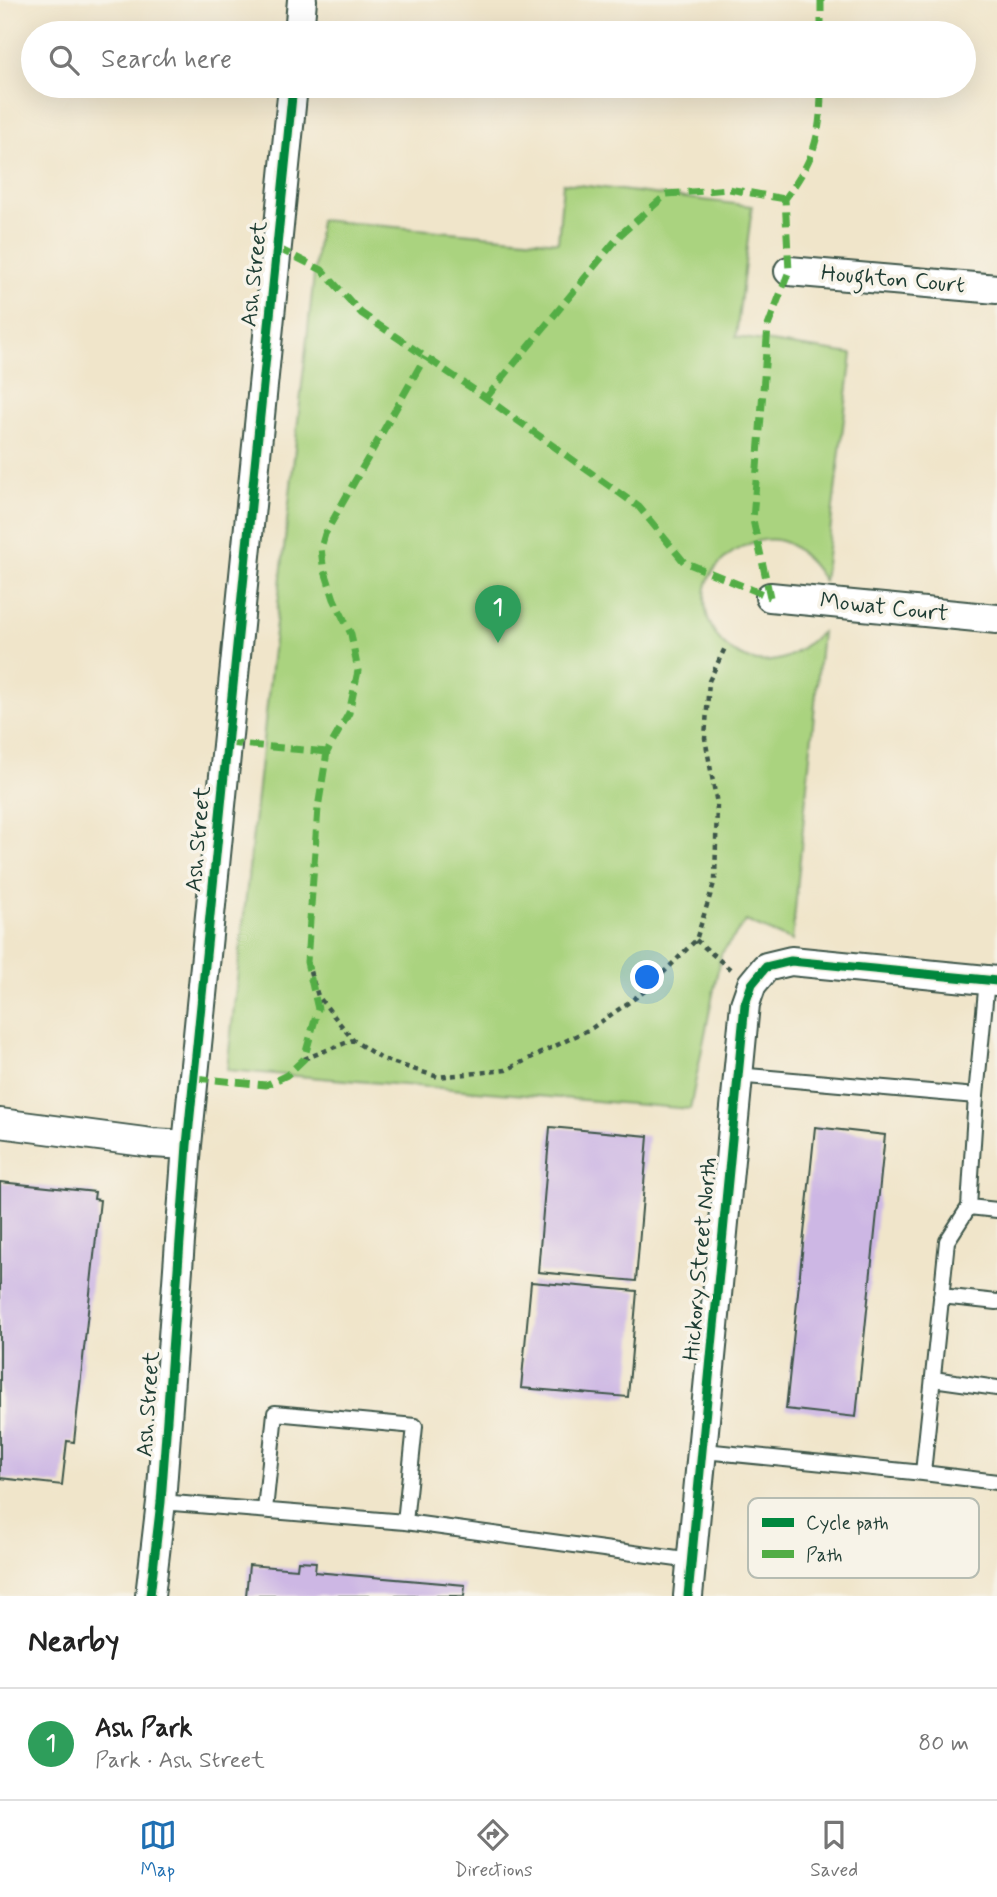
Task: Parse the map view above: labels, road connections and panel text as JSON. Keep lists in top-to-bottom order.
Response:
{
  "streets": {
    "street": [
      "Ash Street",
      "Houghton Court",
      "Mowat Court",
      "Hickory Street North"
    ]
  },
  "legend": ["Cycle path", "Path"],
  "page": {
    "search": "Search here",
    "pins": "1",
    "heading": "Nearby",
    "list": [
      {
        "mark": "1",
        "name": "Ash Park",
        "note": "Park · Ash Street",
        "value": "80 m"
      }
    ],
    "nav": ["Map", "Directions", "Saved"]
  }
}
